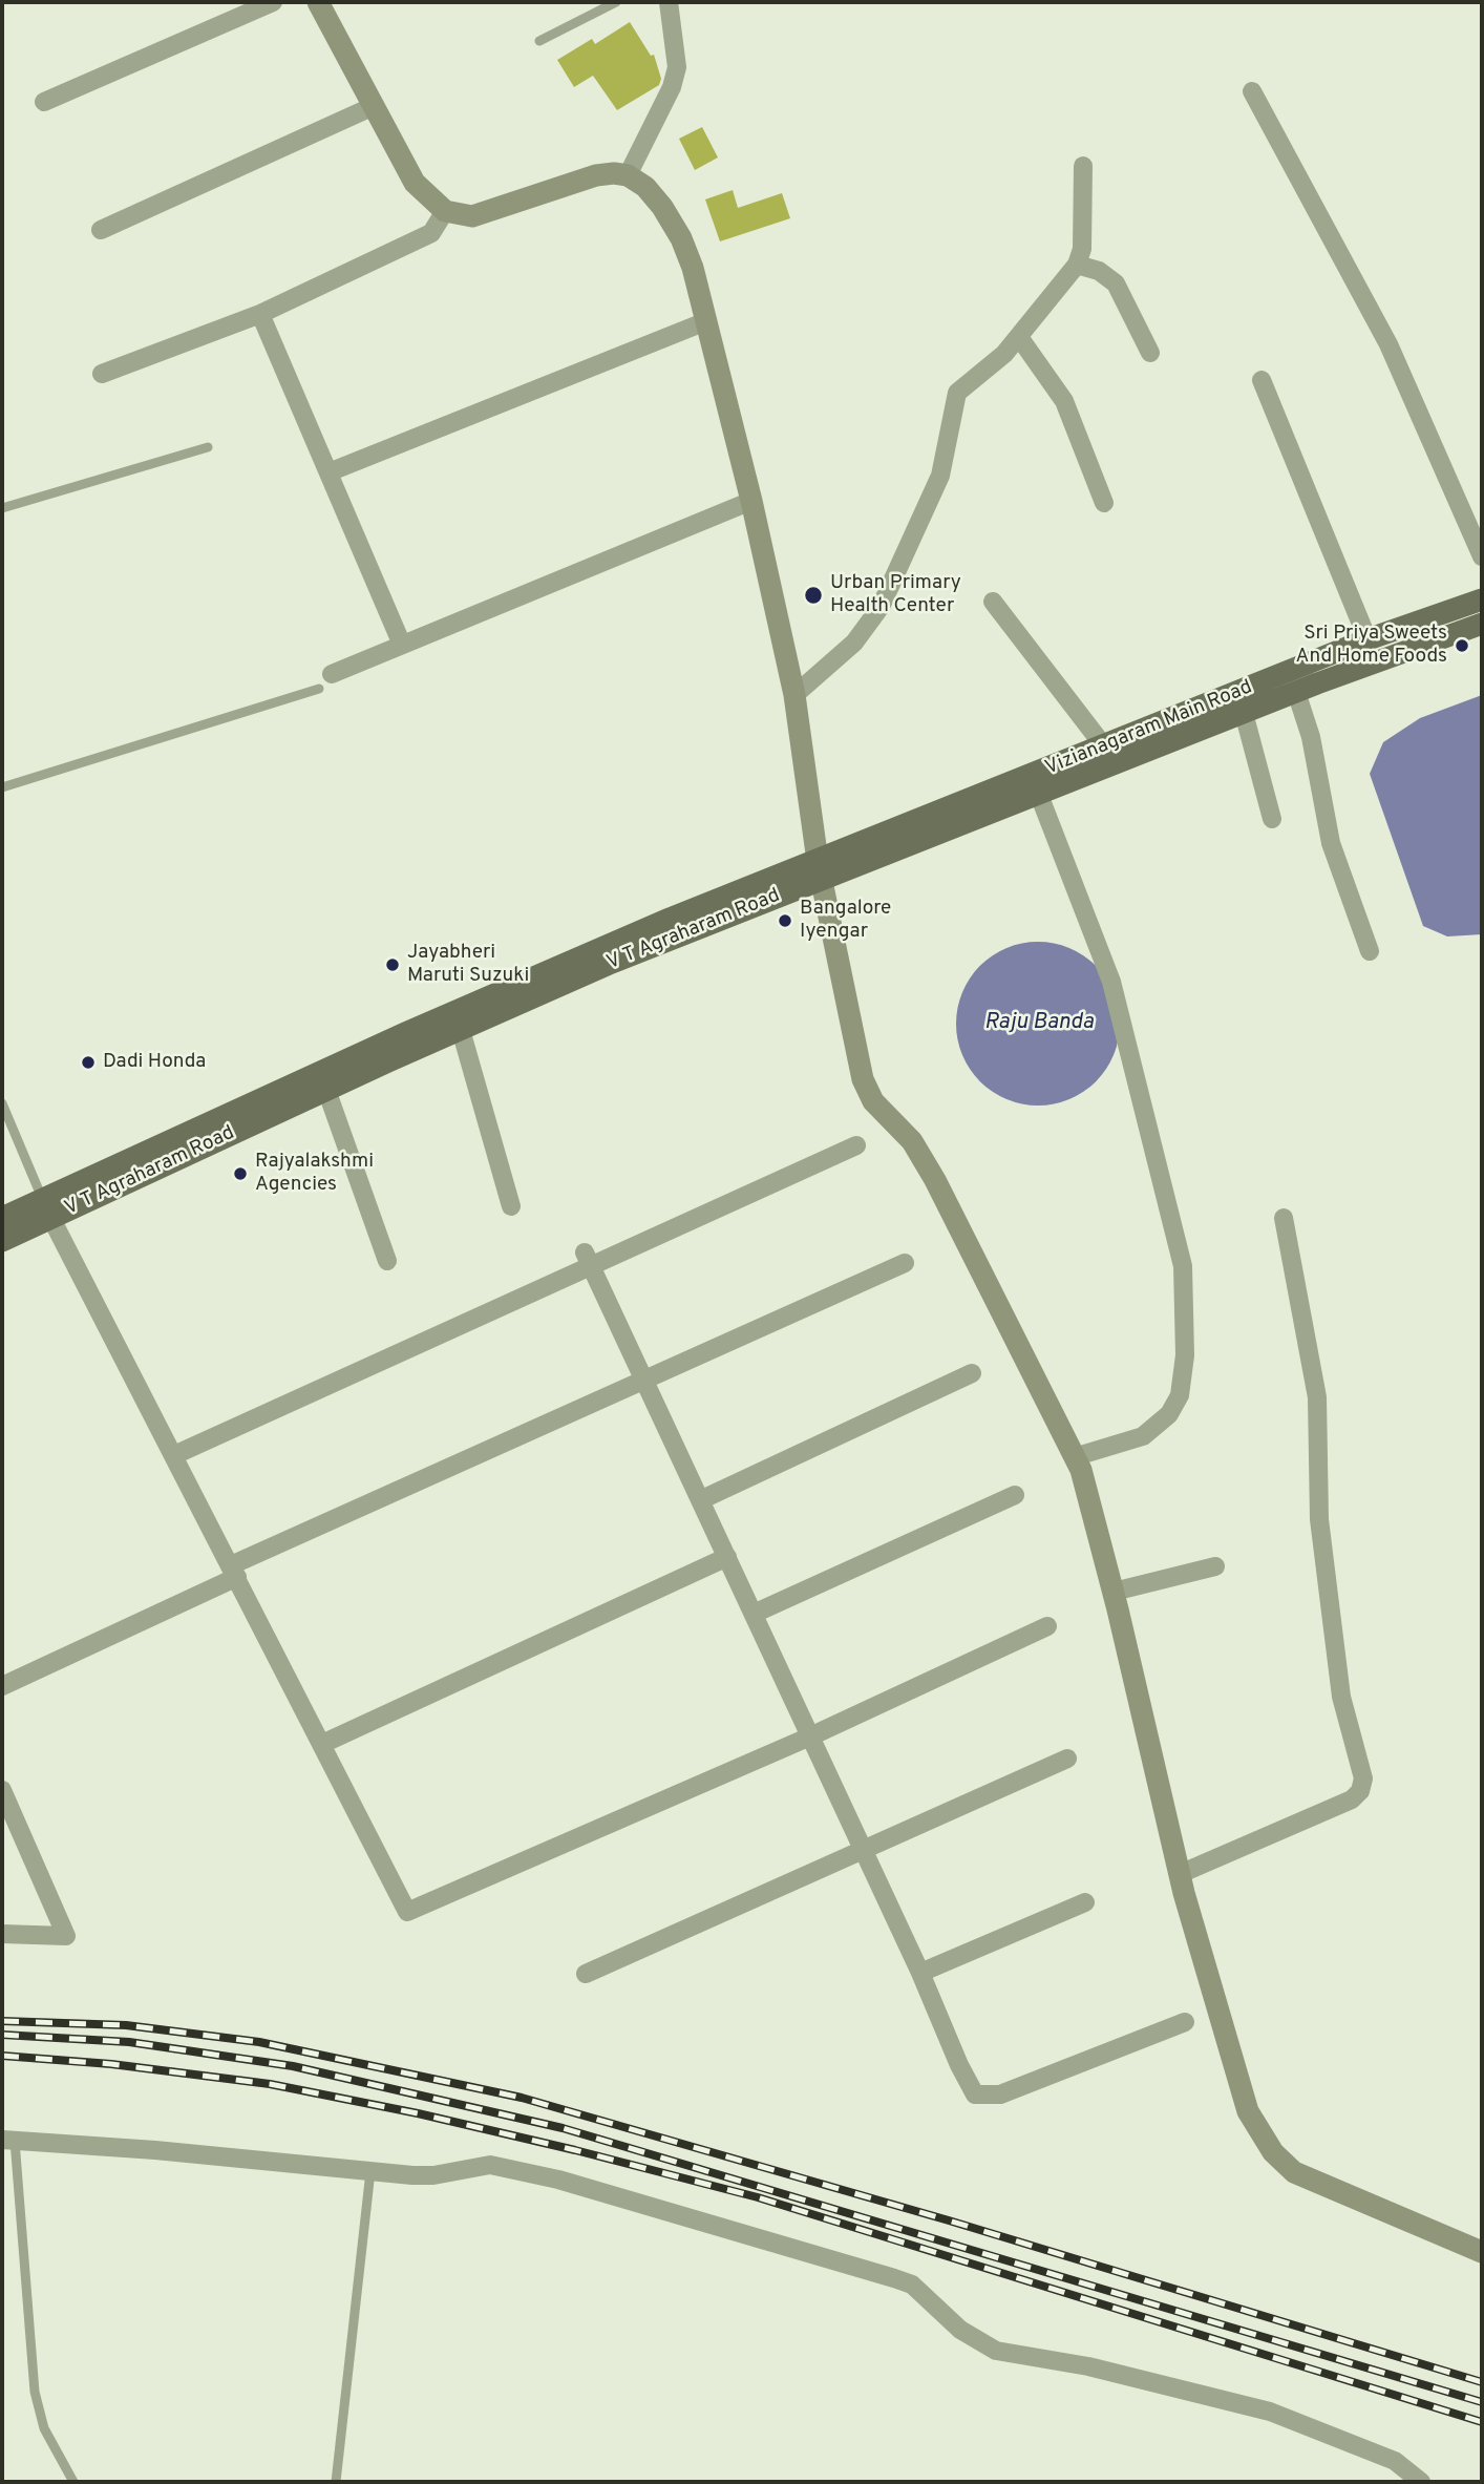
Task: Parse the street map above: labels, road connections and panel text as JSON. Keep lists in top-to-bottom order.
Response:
{
  "streets": {
    "main road": ["Vizianagaram Main Road", "V T Agraharam Road"]
  },
  "crossings": [
    ["Vizianagaram Main Road", "V T Agraharam Road"]
  ],
  "water": ["Raju Banda"],
  "places": [
    "Urban Primary Health Center",
    "Sri Priya Sweets And Home Foods",
    "Bangalore Iyengar",
    "Jayabheri Maruti Suzuki",
    "Dadi Honda",
    "Rajyalakshmi Agencies"
  ]
}
